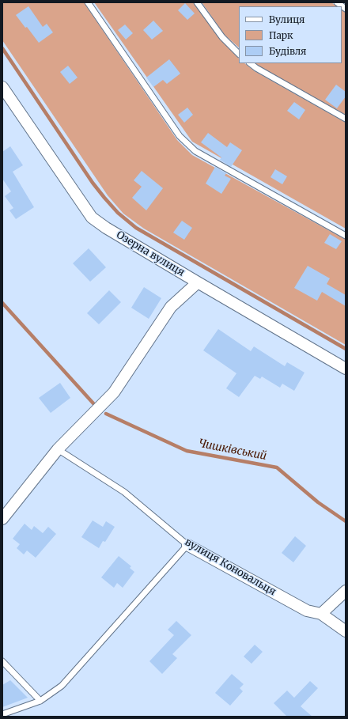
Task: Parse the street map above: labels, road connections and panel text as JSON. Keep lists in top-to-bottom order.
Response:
{
  "streets": {
    "street": ["Озерна вулиця", "вулиця Коновальця"]
  },
  "water": ["Чишківський"],
  "legend": ["Вулиця", "Парк", "Будівля"]
}
